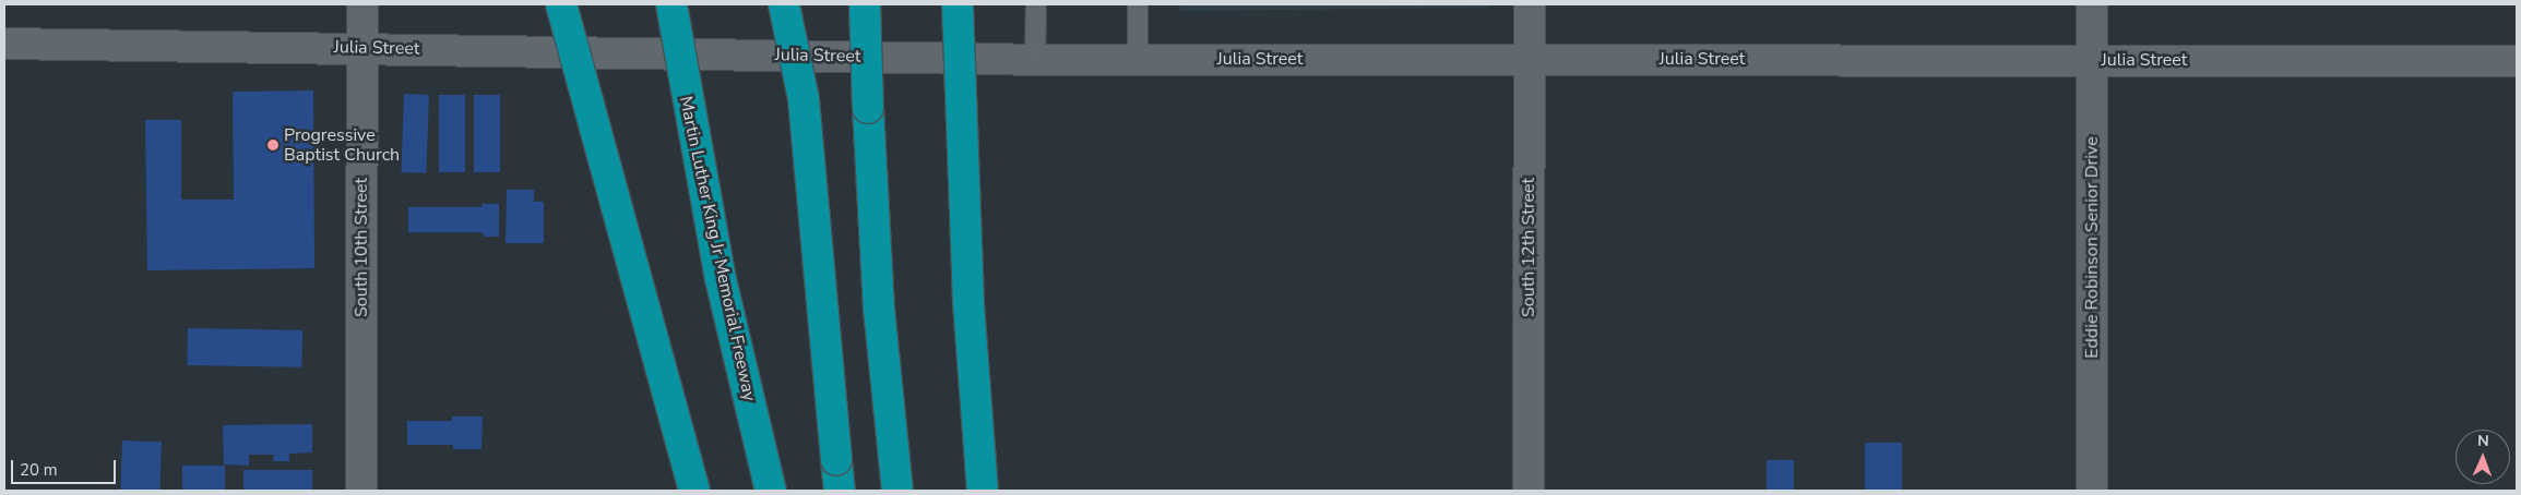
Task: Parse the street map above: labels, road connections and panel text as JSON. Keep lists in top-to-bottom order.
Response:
{
  "streets": {
    "highway": ["Martin Luther King Jr Memorial Freeway"],
    "street": [
      "Julia Street",
      "South 10th Street",
      "South 12th Street",
      "Eddie Robinson Senior Drive"
    ]
  },
  "crossings": [
    ["Julia Street", "South 10th Street"],
    ["Julia Street", "South 12th Street"],
    ["Julia Street", "Eddie Robinson Senior Drive"]
  ],
  "places": ["Progressive Baptist Church"],
  "scale_bar": "20 m",
  "north": "top"
}
